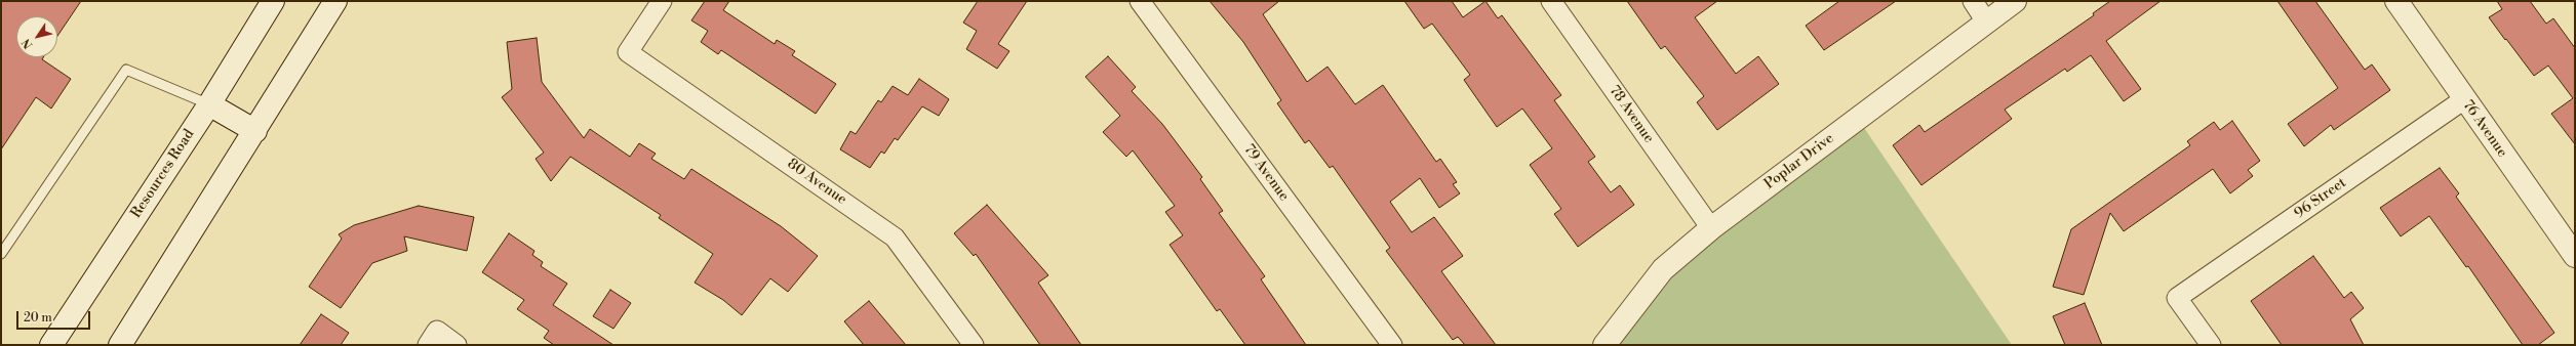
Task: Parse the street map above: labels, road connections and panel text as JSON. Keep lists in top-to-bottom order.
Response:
{
  "streets": {
    "main road": ["76 Avenue", "Poplar Drive", "Resources Road"],
    "street": [
      "78 Avenue",
      "79 Avenue",
      "80 Avenue",
      "96 Street"
    ]
  },
  "crossings": [
    ["78 Avenue", "Poplar Drive"],
    ["76 Avenue", "96 Street"]
  ],
  "scale_bar": "20 m",
  "north": "bottom left"
}
